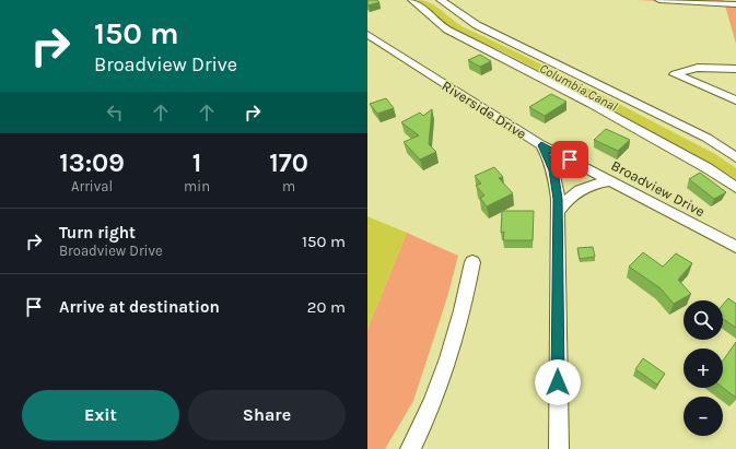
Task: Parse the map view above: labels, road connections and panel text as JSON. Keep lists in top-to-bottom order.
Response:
{
  "streets": {
    "street": ["Riverside Drive", "Broadview Drive"]
  },
  "crossings": [
    ["Riverside Drive", "Broadview Drive"]
  ],
  "water": ["Columbia Canal"],
  "page": {
    "turn": ["150 m", "Broadview Drive"],
    "eta": [
      "13:09",
      "Arrival",
      "1",
      "min",
      "170",
      "m"
    ],
    "list": [
      {
        "name": "Turn right",
        "note": "Broadview Drive",
        "value": "150 m"
      },
      {
        "name": "Arrive at destination",
        "value": "20 m"
      }
    ],
    "map_buttons": ["+", "−"],
    "buttons": ["Exit", "Share"]
  }
}
